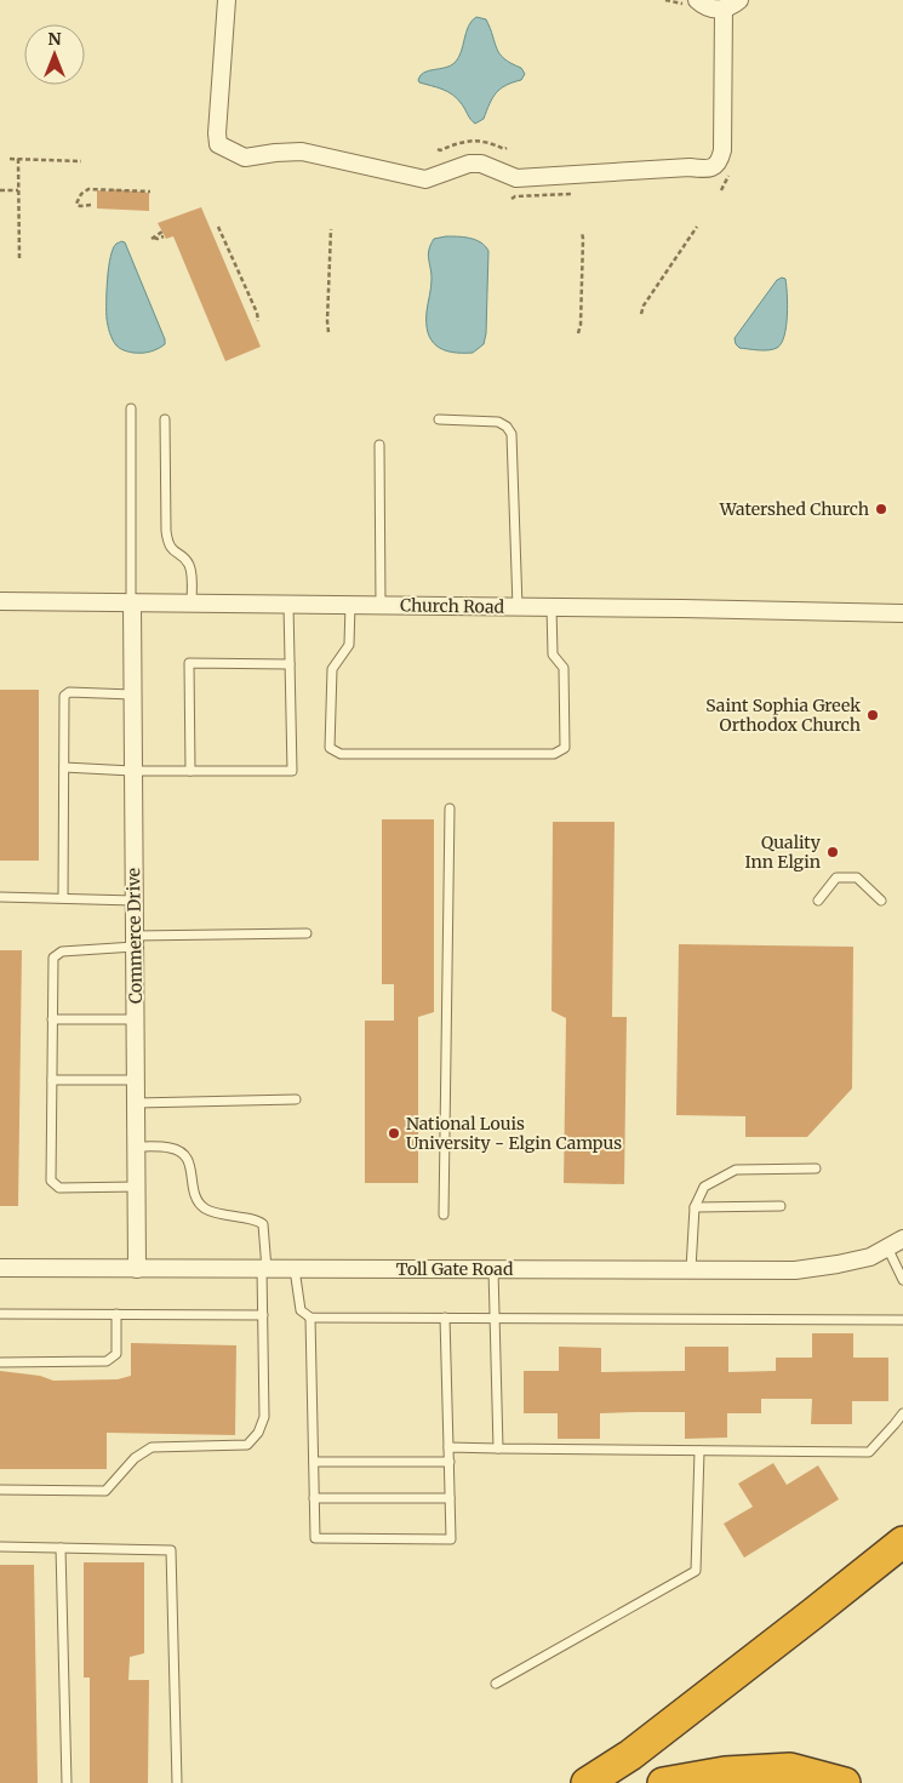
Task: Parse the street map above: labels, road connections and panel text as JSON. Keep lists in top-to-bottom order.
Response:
{
  "streets": {
    "street": ["Church Road", "Commerce Drive", "Toll Gate Road"]
  },
  "crossings": [
    ["Church Road", "Commerce Drive"],
    ["Commerce Drive", "Toll Gate Road"]
  ],
  "places": [
    "Watershed Church",
    "Saint Sophia Greek Orthodox Church",
    "Quality Inn Elgin",
    "National Louis University - Elgin Campus"
  ],
  "north": "top"
}
